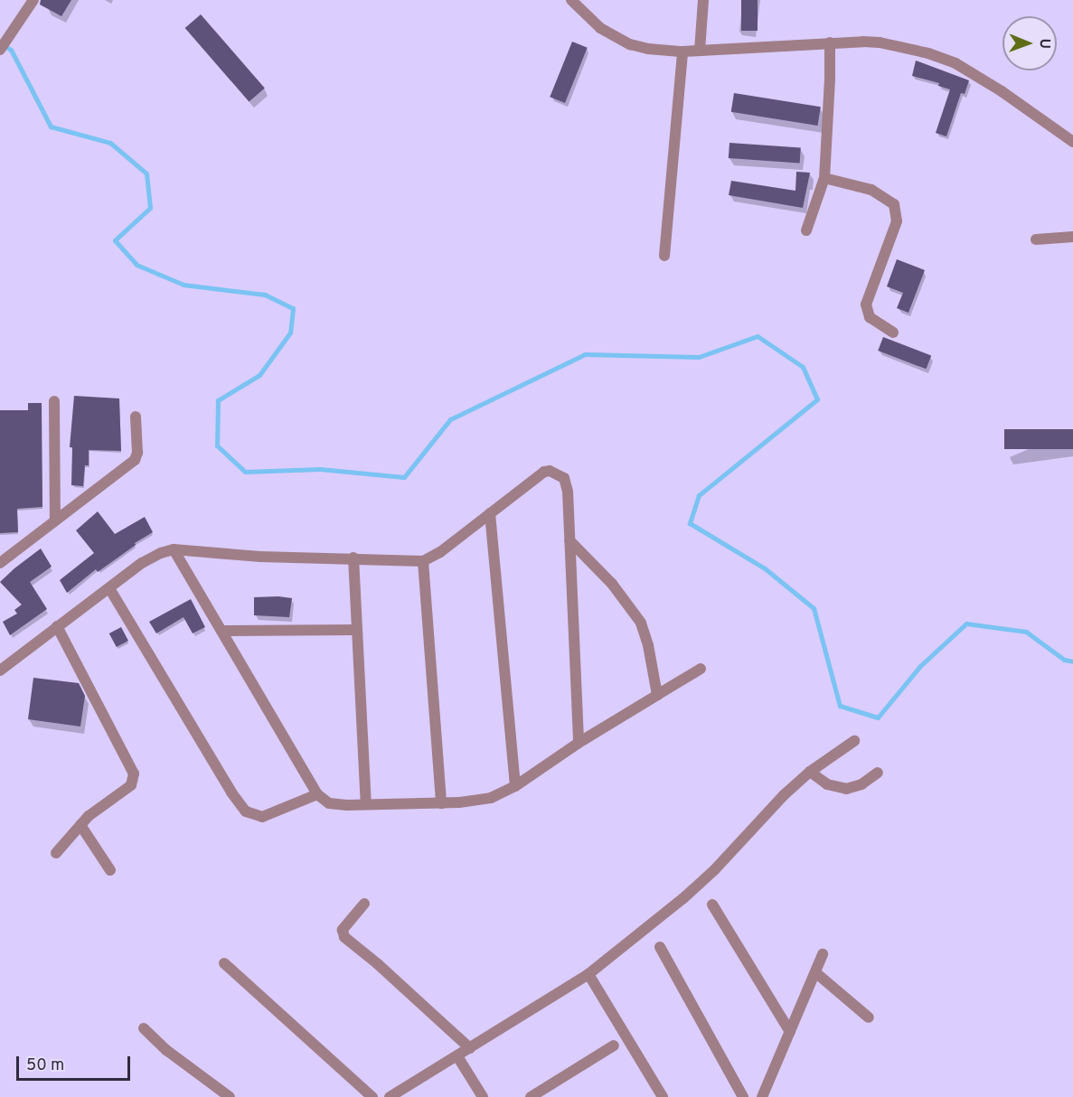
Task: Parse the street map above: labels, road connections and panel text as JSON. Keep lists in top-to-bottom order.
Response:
{
  "scale_bar": "50 m",
  "north": "right"
}
